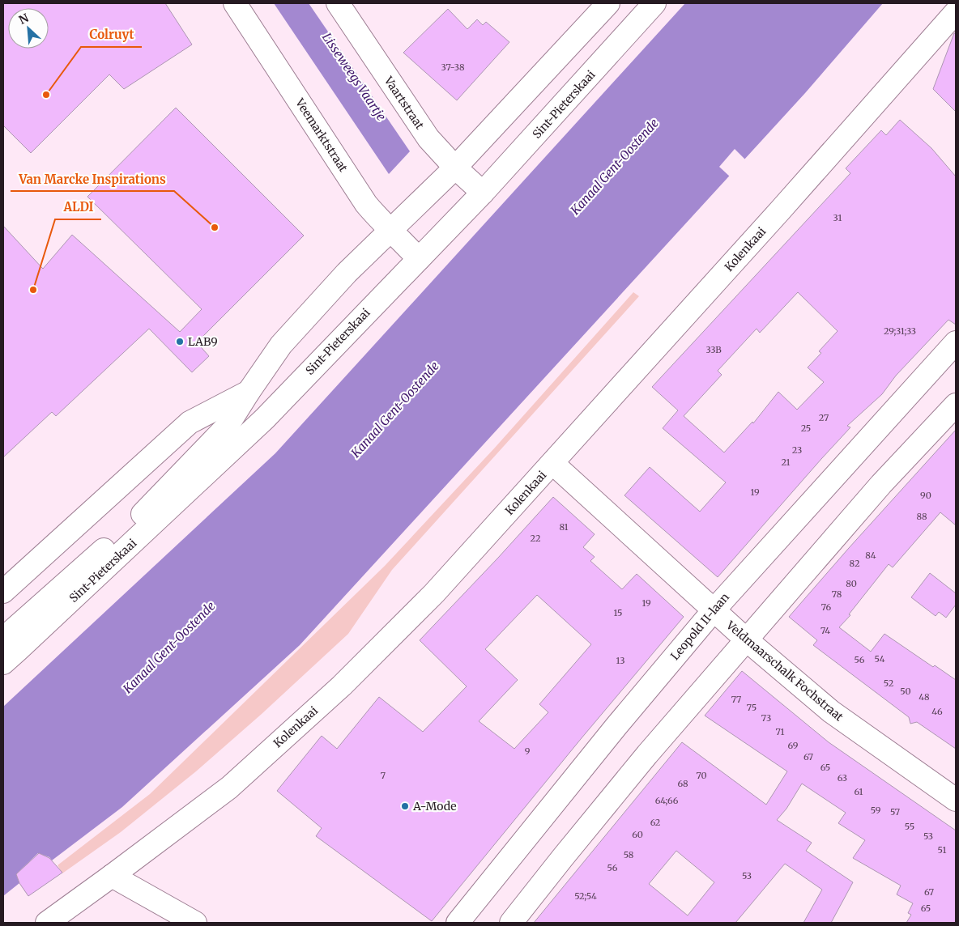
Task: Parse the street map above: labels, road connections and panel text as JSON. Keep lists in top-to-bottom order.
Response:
{
  "streets": {
    "street": [
      "Vaartstraat",
      "Sint-Pieterskaai",
      "Veemarktstraat",
      "Kolenkaai",
      "Leopold II-laan",
      "Veldmaarschalk Fochstraat"
    ]
  },
  "crossings": [
    ["Vaartstraat", "Sint-Pieterskaai"],
    ["Sint-Pieterskaai", "Veemarktstraat"],
    ["Kolenkaai", "Veldmaarschalk Fochstraat"],
    ["Leopold II-laan", "Veldmaarschalk Fochstraat"]
  ],
  "water": ["Lisseweegs Vaartje", "Kanaal Gent-Oostende"],
  "places": [
    "Colruyt",
    "Van Marcke Inspirations",
    "ALDI",
    "LAB9",
    "A-Mode"
  ],
  "house_numbers": [
    "37-38",
    "31",
    "29;31;33",
    "33B",
    "27",
    "25",
    "23",
    "21",
    "19",
    "90",
    "88",
    "81",
    "22",
    "84",
    "82",
    "80",
    "78",
    "19",
    "76",
    "15",
    "74",
    "54",
    "56",
    "13",
    "52",
    "50",
    "48",
    "77",
    "75",
    "46",
    "73",
    "71",
    "69",
    "9",
    "67",
    "65",
    "7",
    "70",
    "63",
    "68",
    "61",
    "64;66",
    "59",
    "57",
    "62",
    "55",
    "60",
    "53",
    "51",
    "58",
    "56",
    "53",
    "67",
    "52;54",
    "65"
  ],
  "north": "top left"
}
